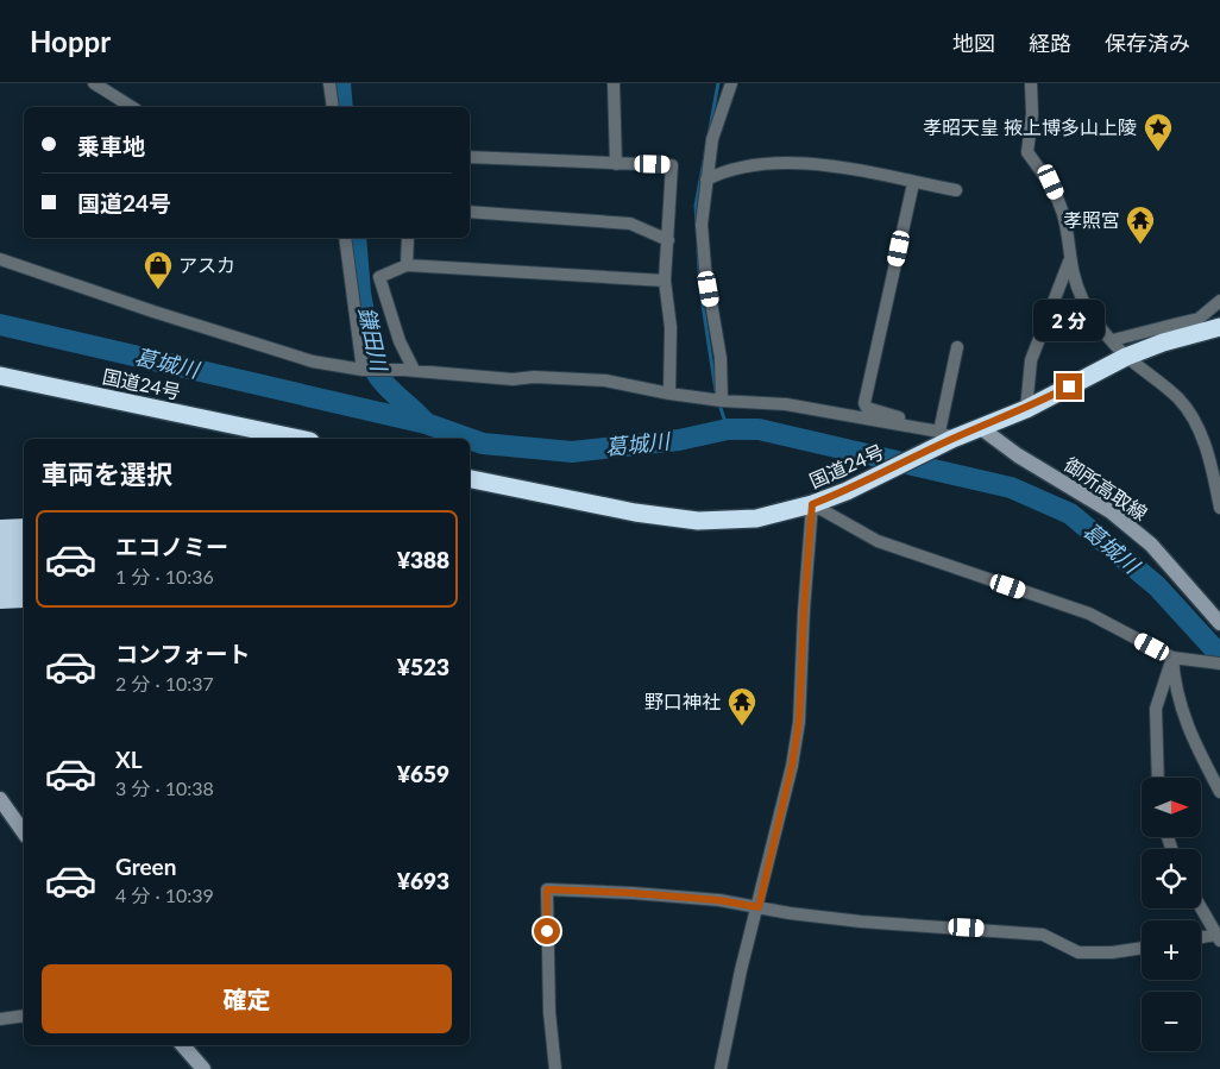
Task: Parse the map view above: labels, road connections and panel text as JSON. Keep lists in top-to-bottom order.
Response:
{
  "streets": {
    "highway": ["国道24号"],
    "main road": ["御所高取線"]
  },
  "crossings": [
    ["国道24号", "御所高取線"]
  ],
  "water": ["鎌田川", "葛城川"],
  "places": {
    "place": ["孝昭天皇 掖上博多山上陵"],
    "temple": ["孝照宮", "野口神社"],
    "shop": ["アスカ"]
  },
  "north": "right",
  "page": {
    "header": "Hoppr",
    "nav": ["地図", "経路", "保存済み"],
    "banner": ["乗車地", "国道24号"],
    "bubble": "2 分",
    "heading": "車両を選択",
    "list": [
      {
        "name": "エコノミー",
        "note": "1 分 · 10:36",
        "value": "¥388"
      },
      {
        "name": "コンフォート",
        "note": "2 分 · 10:37",
        "value": "¥523"
      },
      {
        "name": "XL",
        "note": "3 分 · 10:38",
        "value": "¥659"
      },
      {
        "name": "Green",
        "note": "4 分 · 10:39",
        "value": "¥693"
      }
    ],
    "map_buttons": ["+", "−"],
    "buttons": "確定"
  }
}
